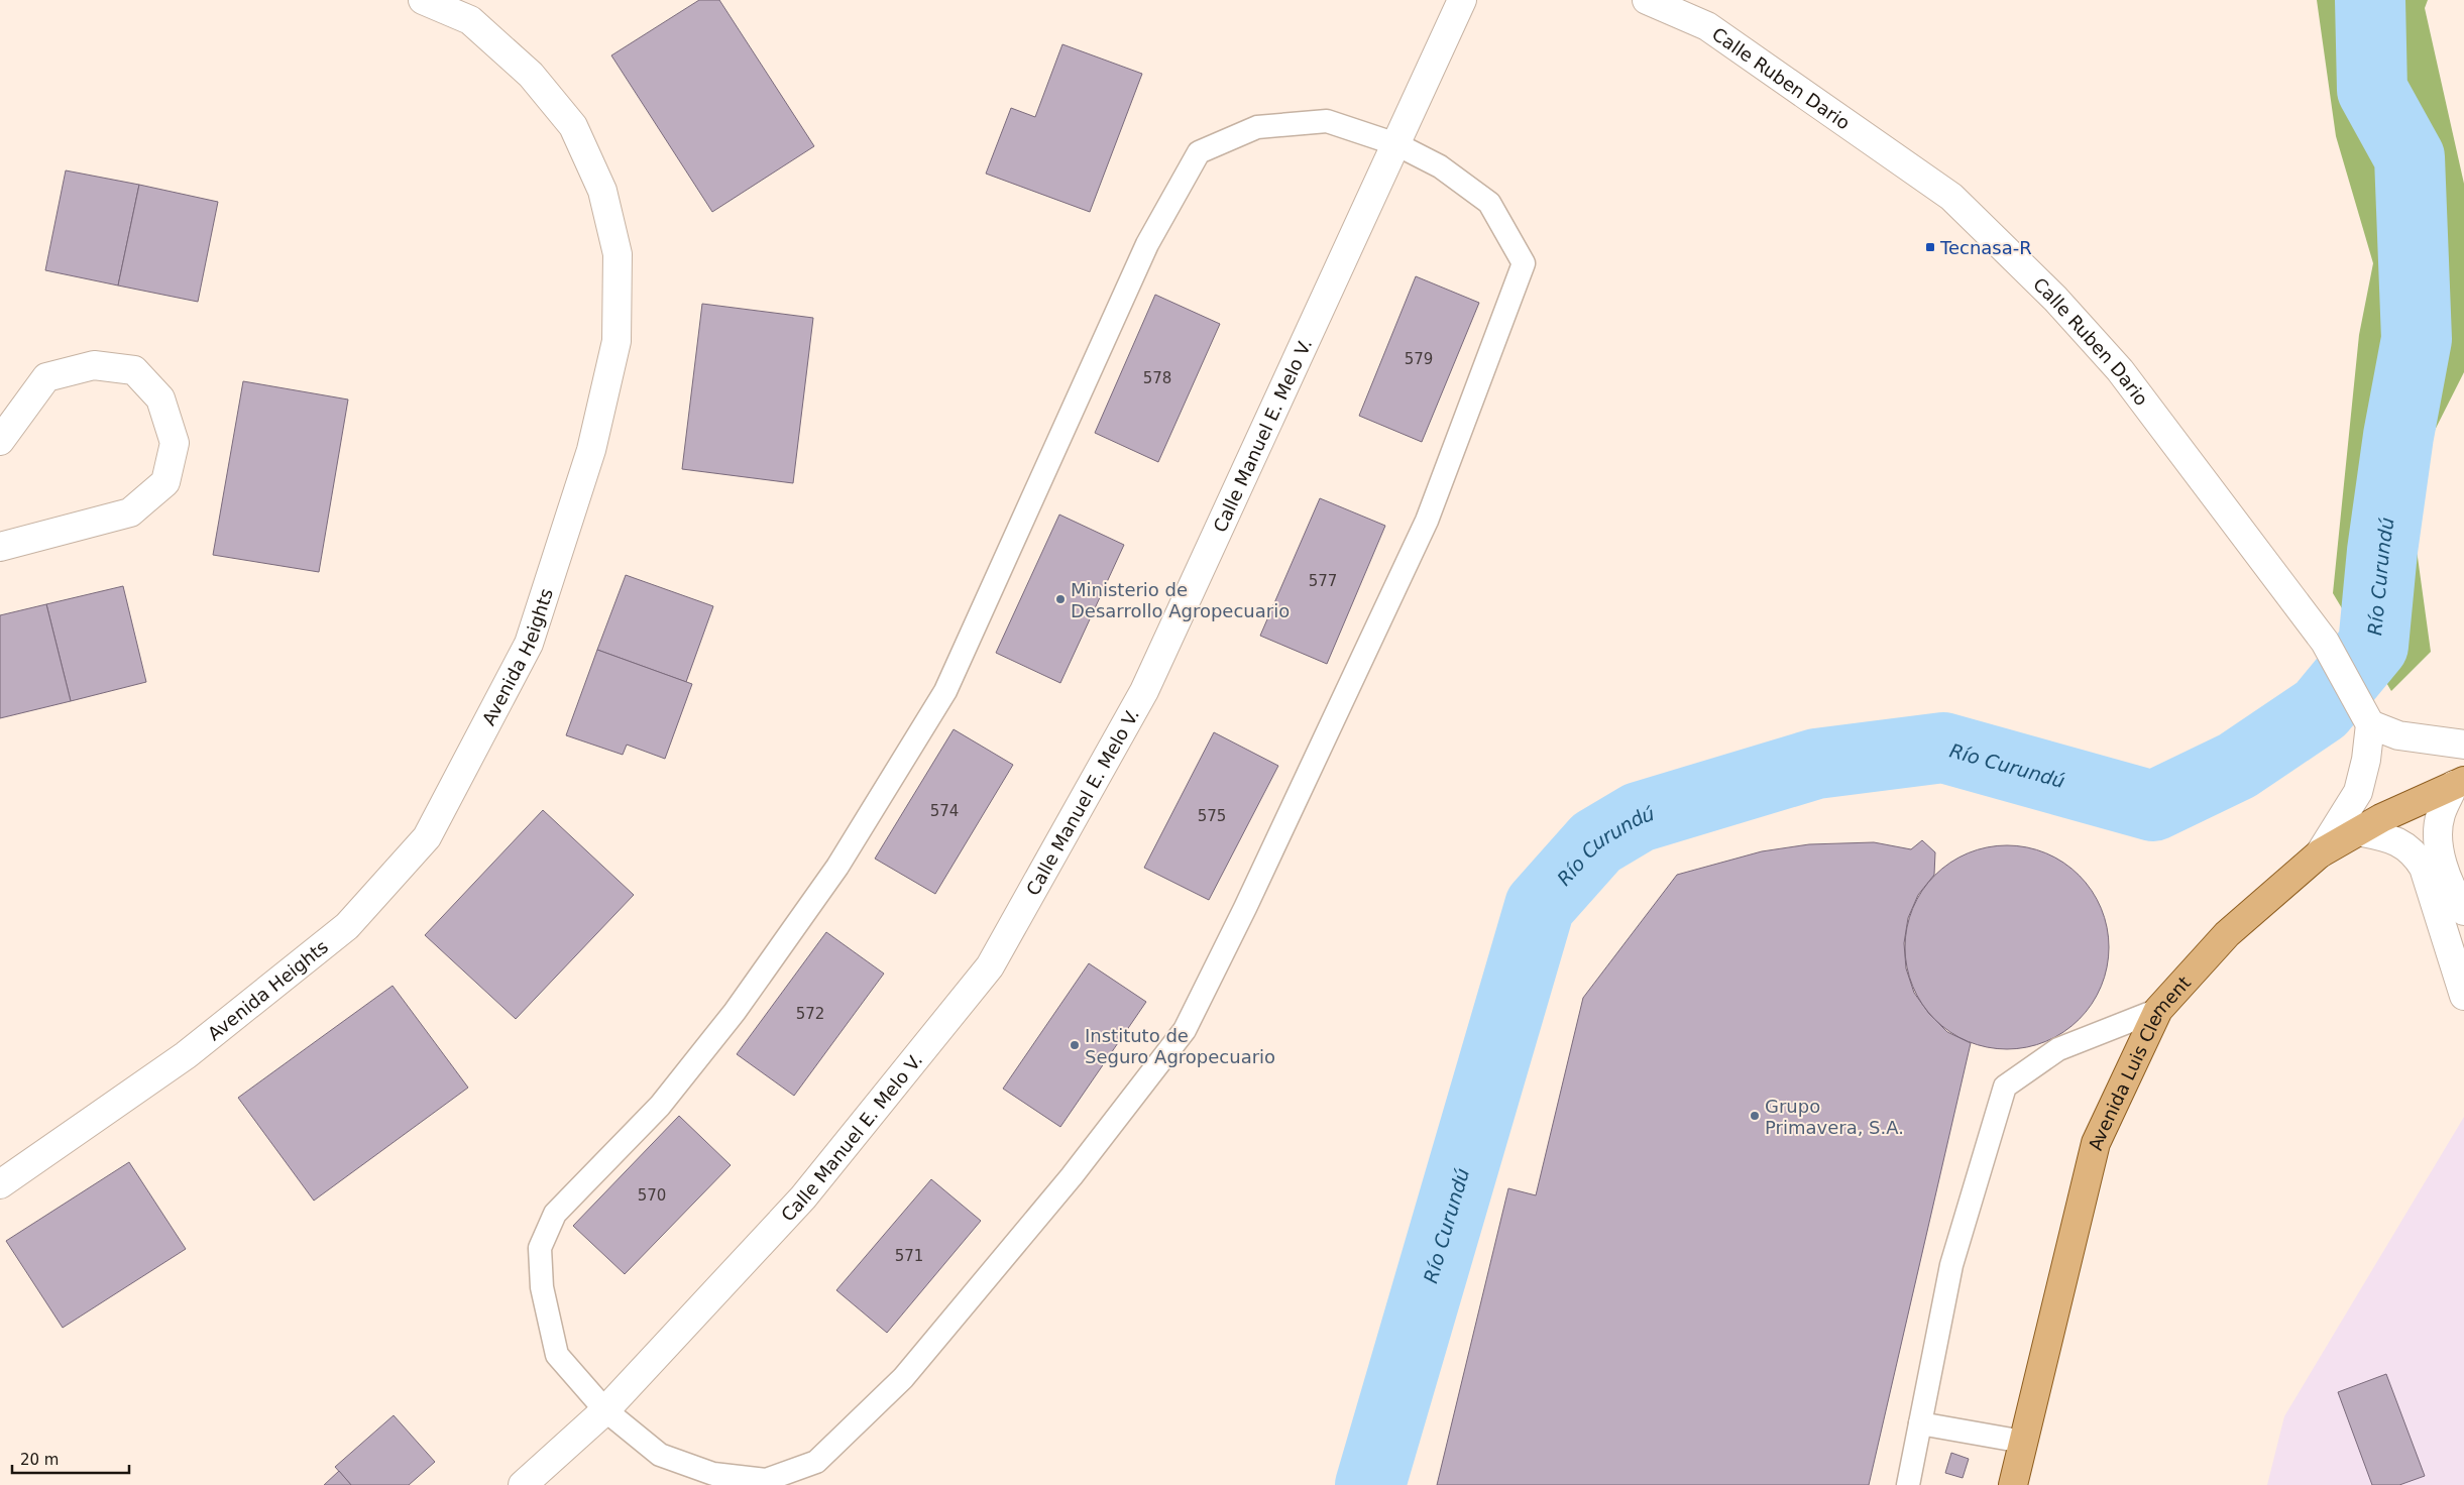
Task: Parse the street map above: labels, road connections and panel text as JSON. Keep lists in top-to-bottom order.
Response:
{
  "streets": {
    "main road": ["Avenida Luis Clement"],
    "street": ["Calle Ruben Dario", "Calle Manuel E. Melo V.", "Avenida Heights"]
  },
  "water": ["Río Curundú"],
  "places": {
    "transit": ["Tecnasa-R"],
    "other": ["Ministerio de Desarrollo Agropecuario", "Instituto de Seguro Agropecuario", "Grupo Primavera, S.A."]
  },
  "house_numbers": [
    "579",
    "578",
    "577",
    "574",
    "575",
    "572",
    "570",
    "571"
  ],
  "scale_bar": "20 m"
}
